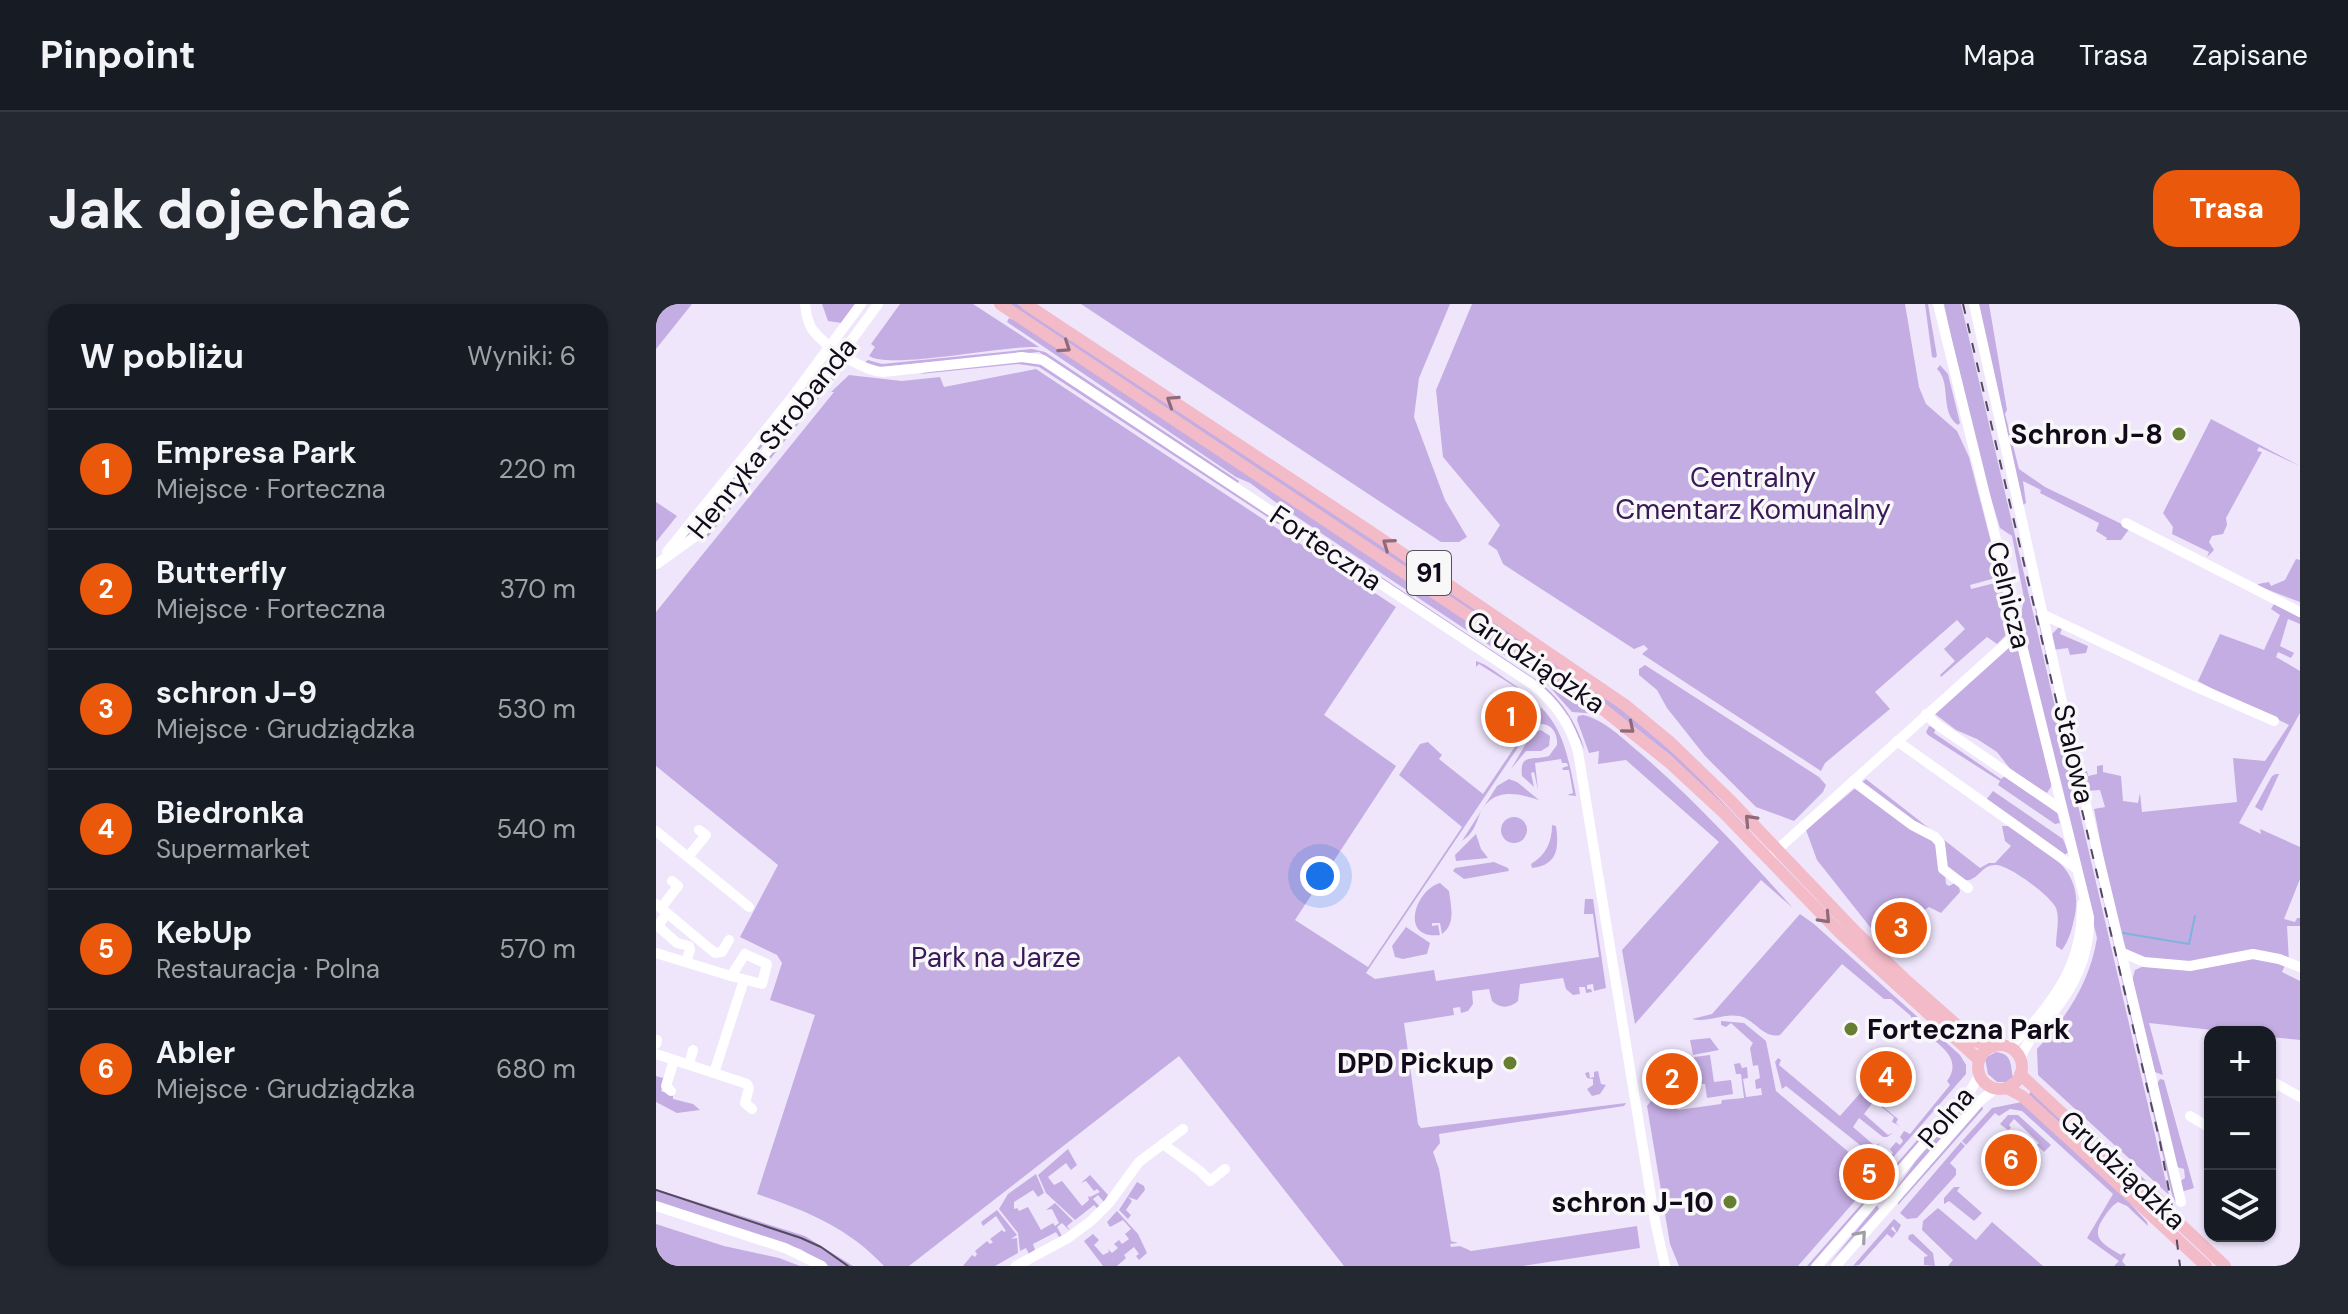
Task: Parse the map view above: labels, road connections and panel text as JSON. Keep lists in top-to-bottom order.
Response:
{
  "streets": {
    "main road": ["91", "Grudziądzka"],
    "street": [
      "Henryka Strobanda",
      "Forteczna",
      "Celnicza",
      "Stalowa",
      "Polna"
    ]
  },
  "crossings": [
    ["Henryka Strobanda", "Forteczna"],
    ["Celnicza", "Grudziądzka"],
    ["Celnicza", "Polna"],
    ["Grudziądzka", "Polna"]
  ],
  "parks": ["Centralny Cmentarz Komunalny", "Park na Jarze"],
  "places": [
    "Schron J-8",
    "Forteczna Park",
    "DPD Pickup",
    "schron J-10"
  ],
  "page": {
    "header": "Pinpoint",
    "nav": ["Mapa", "Trasa", "Zapisane"],
    "buttons": "Trasa",
    "title": "Jak dojechać",
    "heading": ["W pobliżu", "Wyniki: 6"],
    "list": [
      {
        "mark": "1",
        "name": "Empresa Park",
        "note": "Miejsce · Forteczna",
        "value": "220 m"
      },
      {
        "mark": "2",
        "name": "Butterfly",
        "note": "Miejsce · Forteczna",
        "value": "370 m"
      },
      {
        "mark": "3",
        "name": "schron J-9",
        "note": "Miejsce · Grudziądzka",
        "value": "530 m"
      },
      {
        "mark": "4",
        "name": "Biedronka",
        "note": "Supermarket",
        "value": "540 m"
      },
      {
        "mark": "5",
        "name": "KebUp",
        "note": "Restauracja · Polna",
        "value": "570 m"
      },
      {
        "mark": "6",
        "name": "Abler",
        "note": "Miejsce · Grudziądzka",
        "value": "680 m"
      }
    ],
    "pins": [
      "1",
      "3",
      "4",
      "2",
      "6",
      "5"
    ],
    "map_buttons": ["+", "−"]
  }
}
